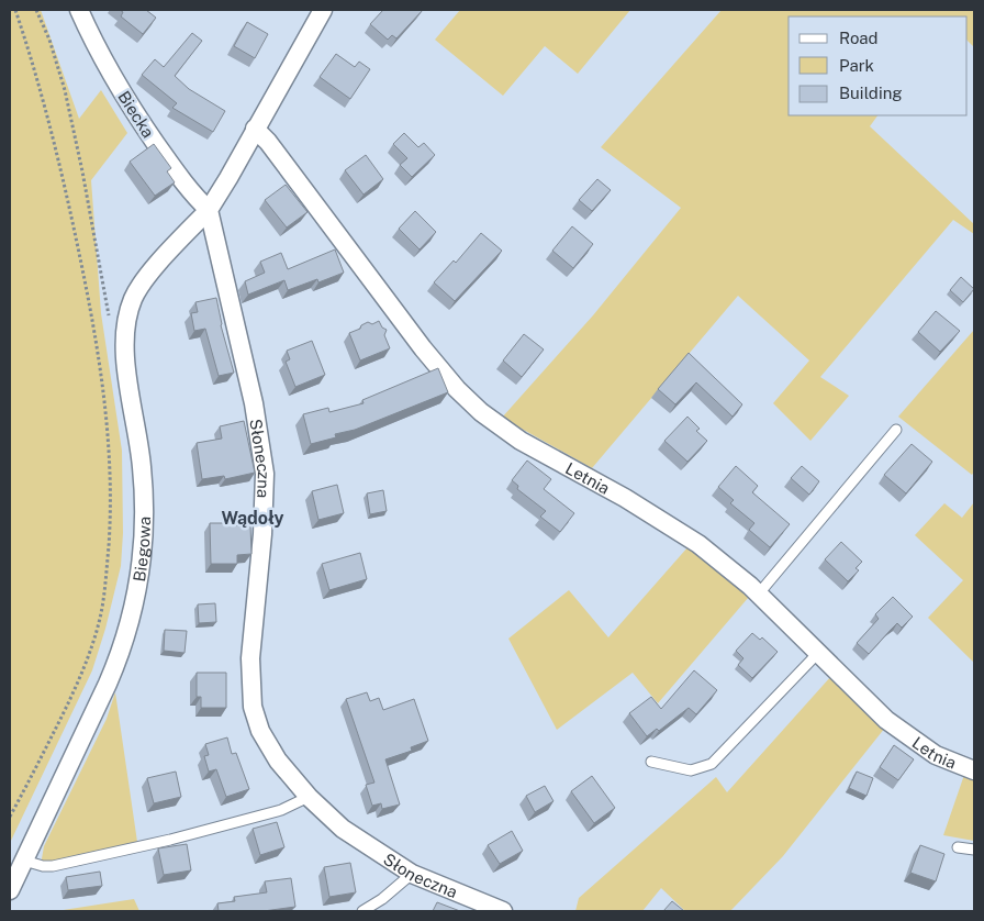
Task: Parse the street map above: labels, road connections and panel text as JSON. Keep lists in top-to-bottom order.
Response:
{
  "streets": {
    "street": [
      "Biecka",
      "Słoneczna",
      "Letnia",
      "Biegowa"
    ]
  },
  "crossings": [
    ["Biecka", "Słoneczna"],
    ["Biecka", "Biegowa"],
    ["Słoneczna", "Biegowa"]
  ],
  "districts": ["Wądoły"],
  "legend": ["Road", "Park", "Building"]
}
